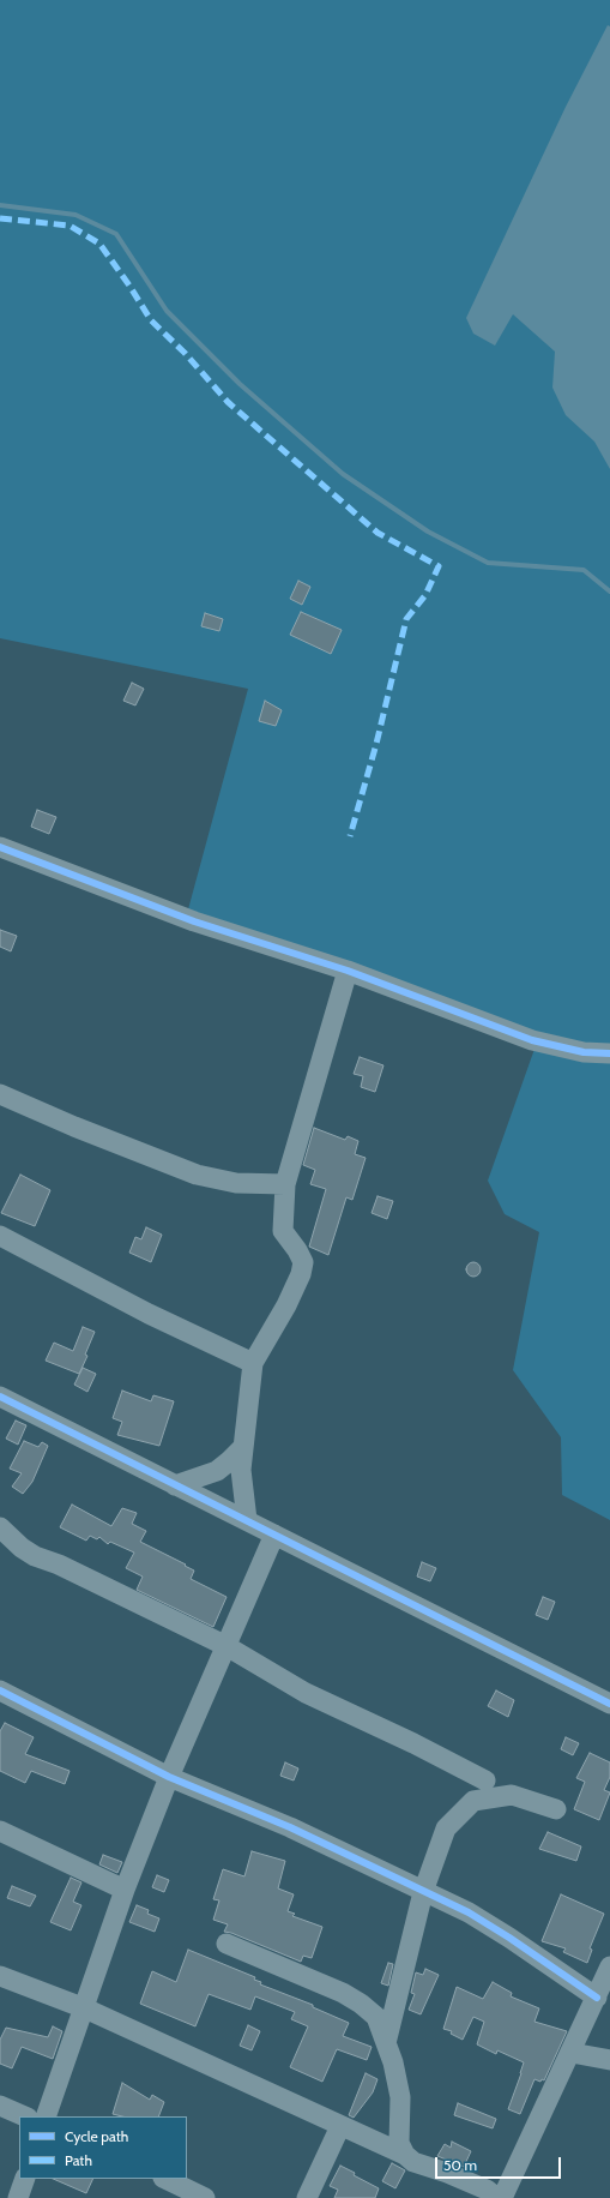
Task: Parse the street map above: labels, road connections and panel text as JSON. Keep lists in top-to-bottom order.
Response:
{
  "legend": ["Cycle path", "Path"],
  "scale_bar": "50 m"
}
